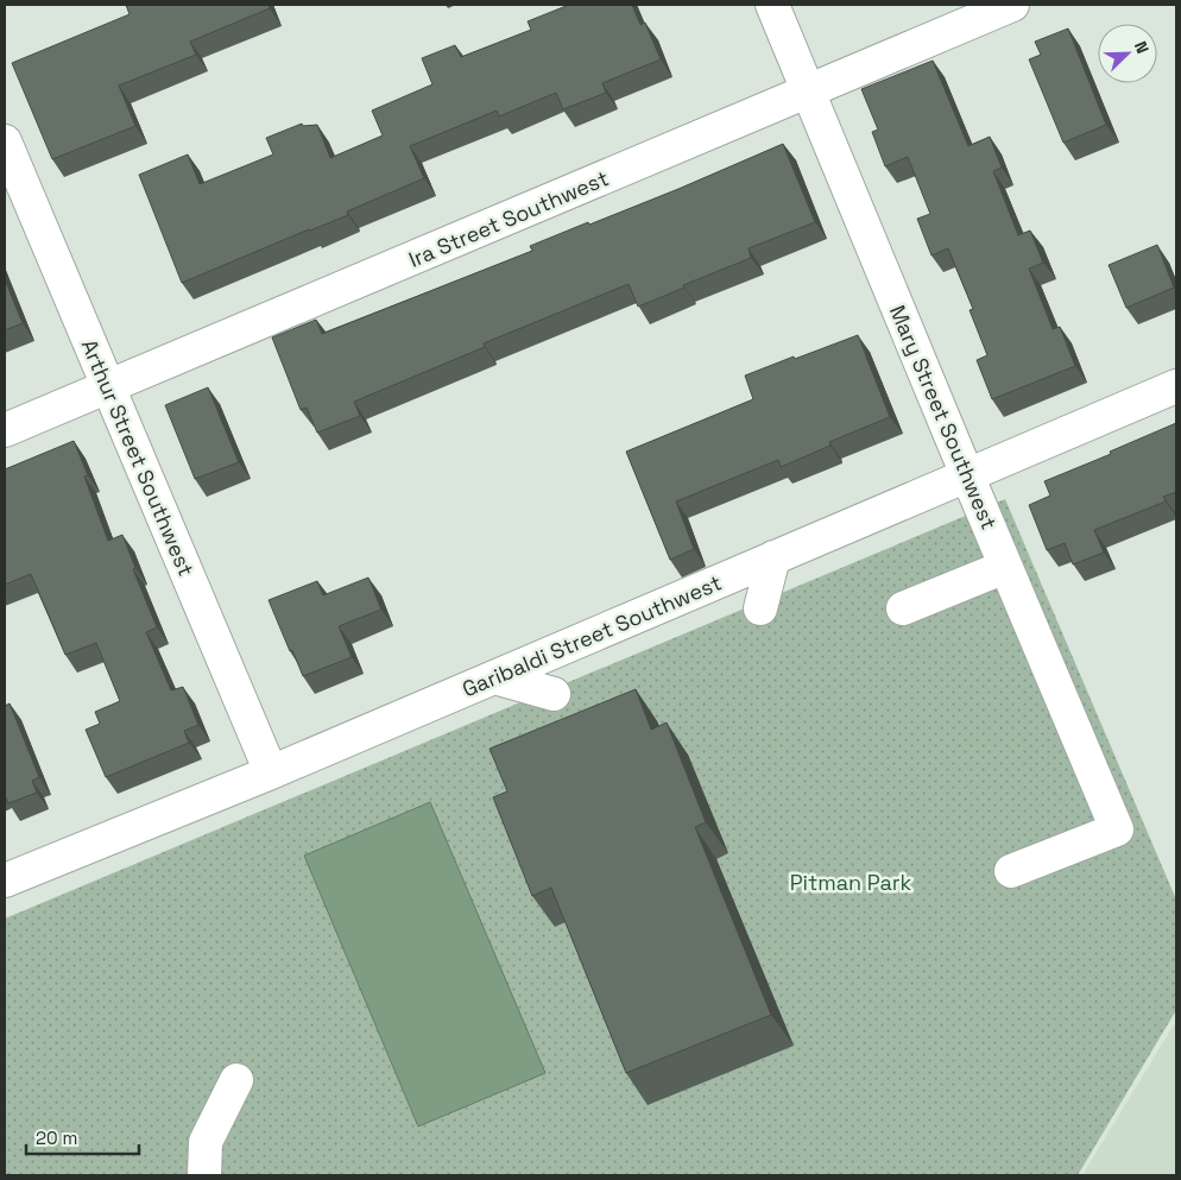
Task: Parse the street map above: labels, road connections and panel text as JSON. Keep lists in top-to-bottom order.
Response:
{
  "streets": {
    "street": [
      "Ira Street Southwest",
      "Mary Street Southwest",
      "Arthur Street Southwest",
      "Garibaldi Street Southwest"
    ]
  },
  "crossings": [
    ["Ira Street Southwest", "Mary Street Southwest"],
    ["Ira Street Southwest", "Arthur Street Southwest"],
    ["Mary Street Southwest", "Garibaldi Street Southwest"],
    ["Arthur Street Southwest", "Garibaldi Street Southwest"]
  ],
  "parks": ["Pitman Park"],
  "scale_bar": "20 m",
  "north": "top right"
}
